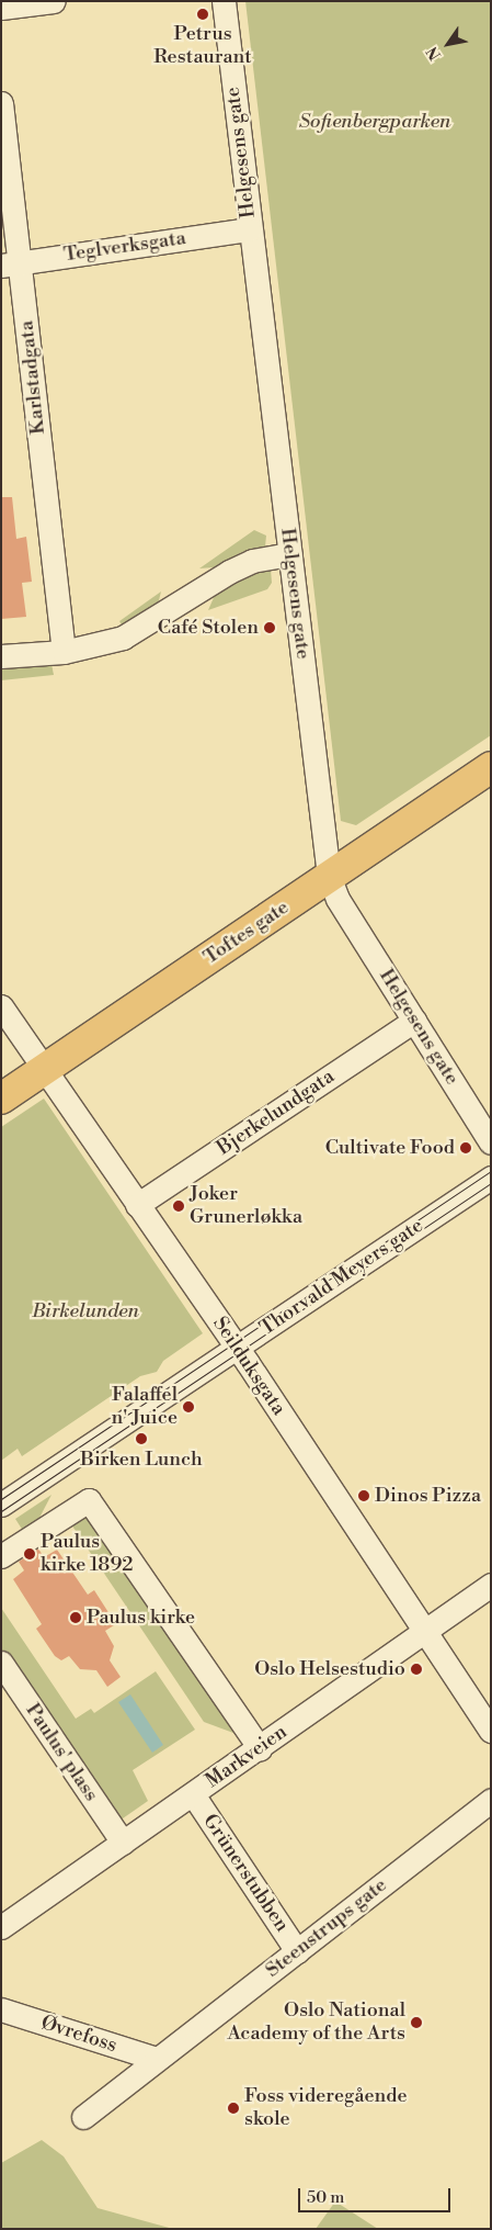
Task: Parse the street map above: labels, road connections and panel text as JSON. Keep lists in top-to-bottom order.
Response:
{
  "streets": {
    "main road": ["Toftes gate"],
    "street": [
      "Helgesens gate",
      "Teglverksgata",
      "Karlstadgata",
      "Bjerkelundgata",
      "Thorvald Meyers gate",
      "Seilduksgata",
      "Paulus' plass",
      "Markveien",
      "Grünerstubben",
      "Steenstrups gate",
      "Øvrefoss"
    ]
  },
  "crossings": [
    ["Helgesens gate", "Teglverksgata"],
    ["Helgesens gate", "Toftes gate"],
    ["Helgesens gate", "Bjerkelundgata"],
    ["Teglverksgata", "Karlstadgata"],
    ["Toftes gate", "Seilduksgata"],
    ["Bjerkelundgata", "Seilduksgata"],
    ["Thorvald Meyers gate", "Seilduksgata"],
    ["Seilduksgata", "Markveien"],
    ["Paulus' plass", "Markveien"],
    ["Markveien", "Grünerstubben"],
    ["Grünerstubben", "Steenstrups gate"],
    ["Steenstrups gate", "Øvrefoss"]
  ],
  "parks": ["Sofienbergparken", "Birkelunden"],
  "places": [
    "Petrus Restaurant",
    "Café Stolen",
    "Cultivate Food",
    "Joker Grunerløkka",
    "Falaffel n' Juice",
    "Birken Lunch",
    "Dinos Pizza",
    "Paulus kirke 1892",
    "Paulus kirke",
    "Oslo Helsestudio",
    "Oslo National Academy of the Arts",
    "Foss videregående skole"
  ],
  "scale_bar": "50 m",
  "north": "bottom left"
}
